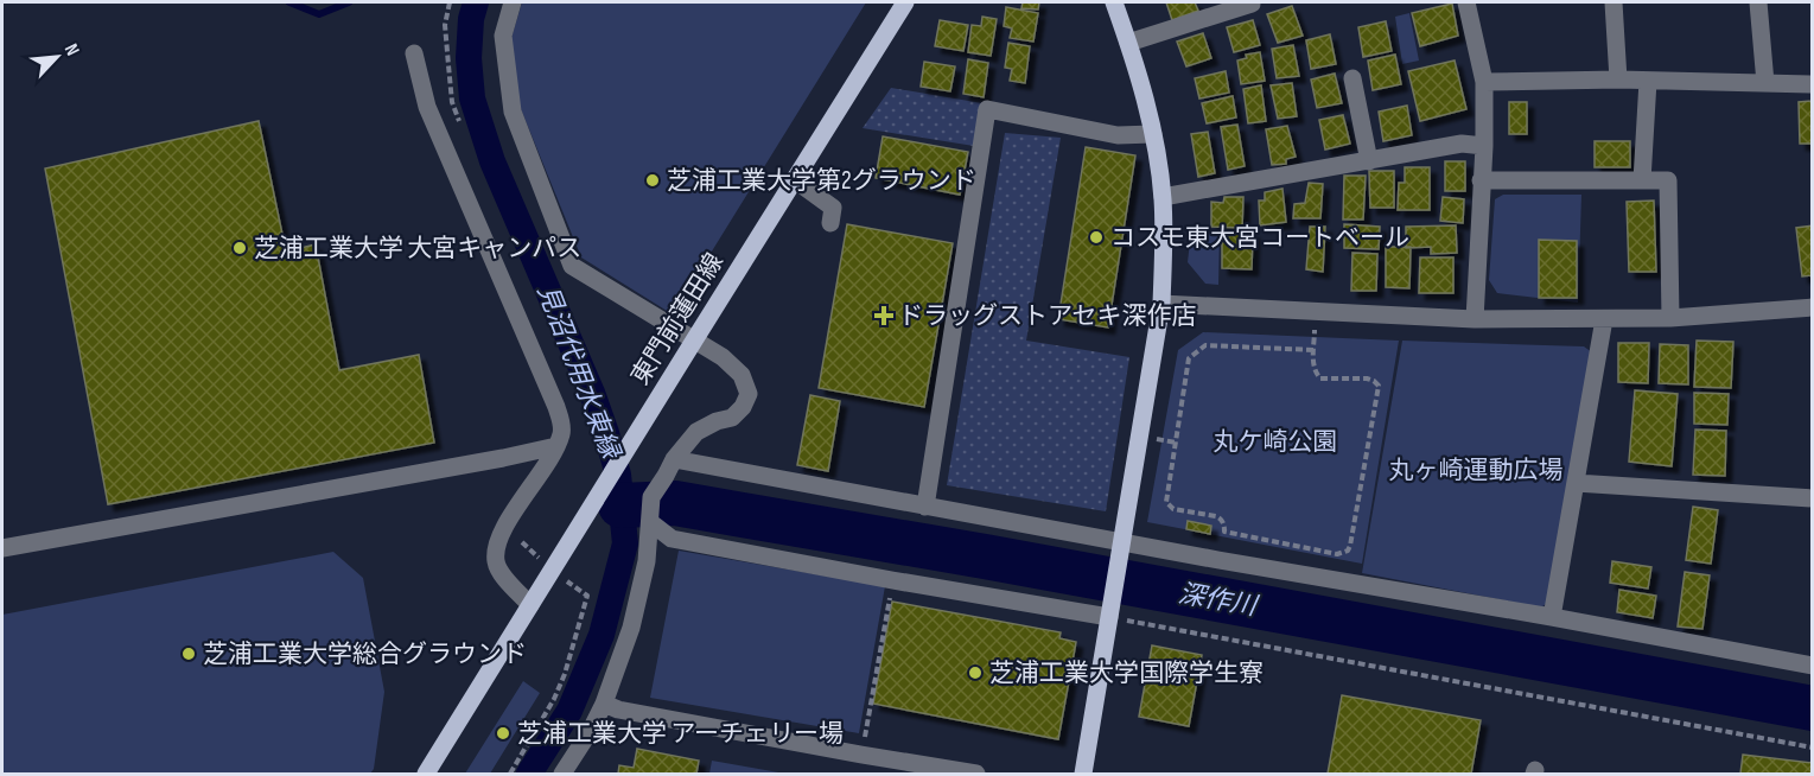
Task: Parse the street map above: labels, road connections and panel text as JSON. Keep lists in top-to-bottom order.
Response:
{
  "streets": {
    "main road": ["東門前蓮田線"]
  },
  "water": ["見沼代用水東縁", "深作川"],
  "parks": ["丸ケ崎公園", "丸ヶ崎運動広場"],
  "places": {
    "other": [
      "芝浦工業大学第2グラウンド",
      "コスモ東大宮コートベール",
      "芝浦工業大学 大宮キャンパス",
      "芝浦工業大学総合グラウンド",
      "芝浦工業大学国際学生寮",
      "芝浦工業大学 アーチェリー場"
    ],
    "health": ["ドラッグストアセキ深作店"]
  },
  "north": "top right"
}
